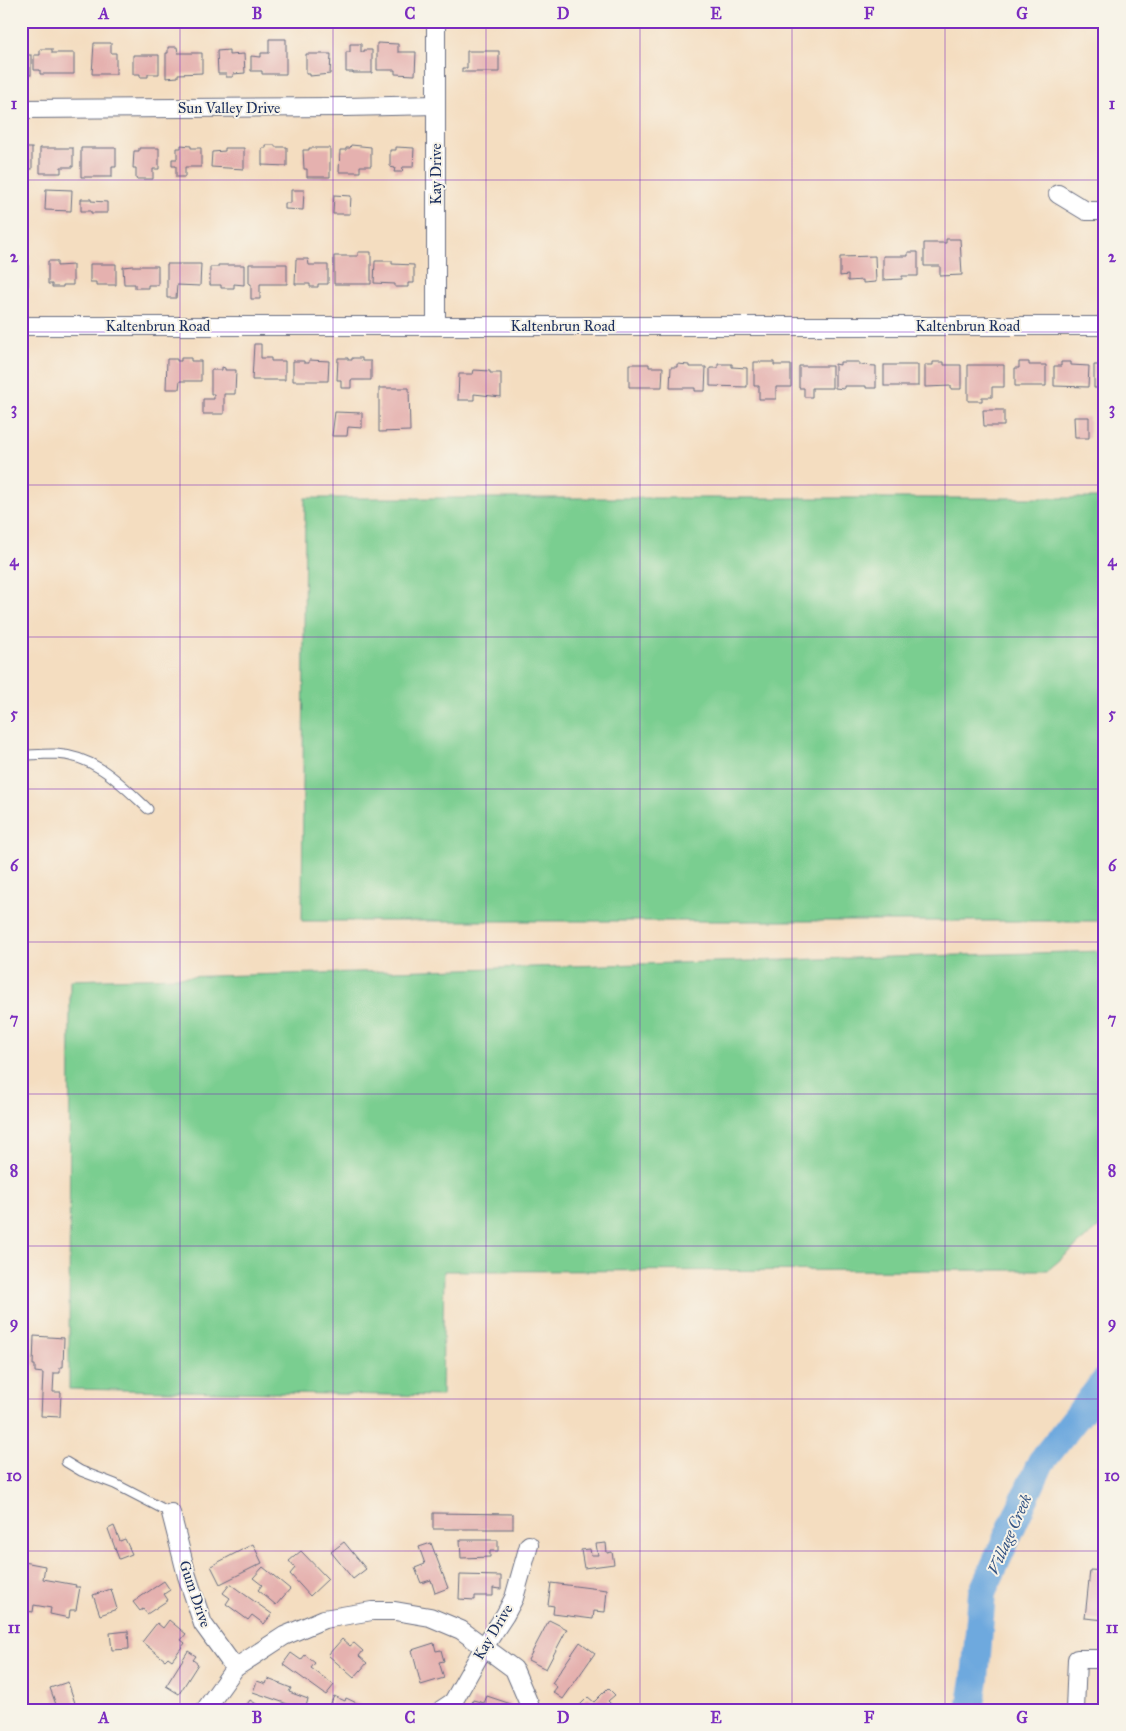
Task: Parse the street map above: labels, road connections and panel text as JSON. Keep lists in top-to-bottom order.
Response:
{
  "streets": {
    "street": [
      "Sun Valley Drive",
      "Kay Drive",
      "Kaltenbrun Road",
      "Gum Drive"
    ]
  },
  "crossings": [
    ["Sun Valley Drive", "Kay Drive"],
    ["Kay Drive", "Kaltenbrun Road"]
  ],
  "water": ["Village Creek"],
  "grid": {
    "columns": [
      "A",
      "B",
      "C",
      "D",
      "E",
      "F",
      "G"
    ],
    "rows": [
      "1",
      "2",
      "3",
      "4",
      "5",
      "6",
      "7",
      "8",
      "9",
      "10",
      "11"
    ]
  }
}
